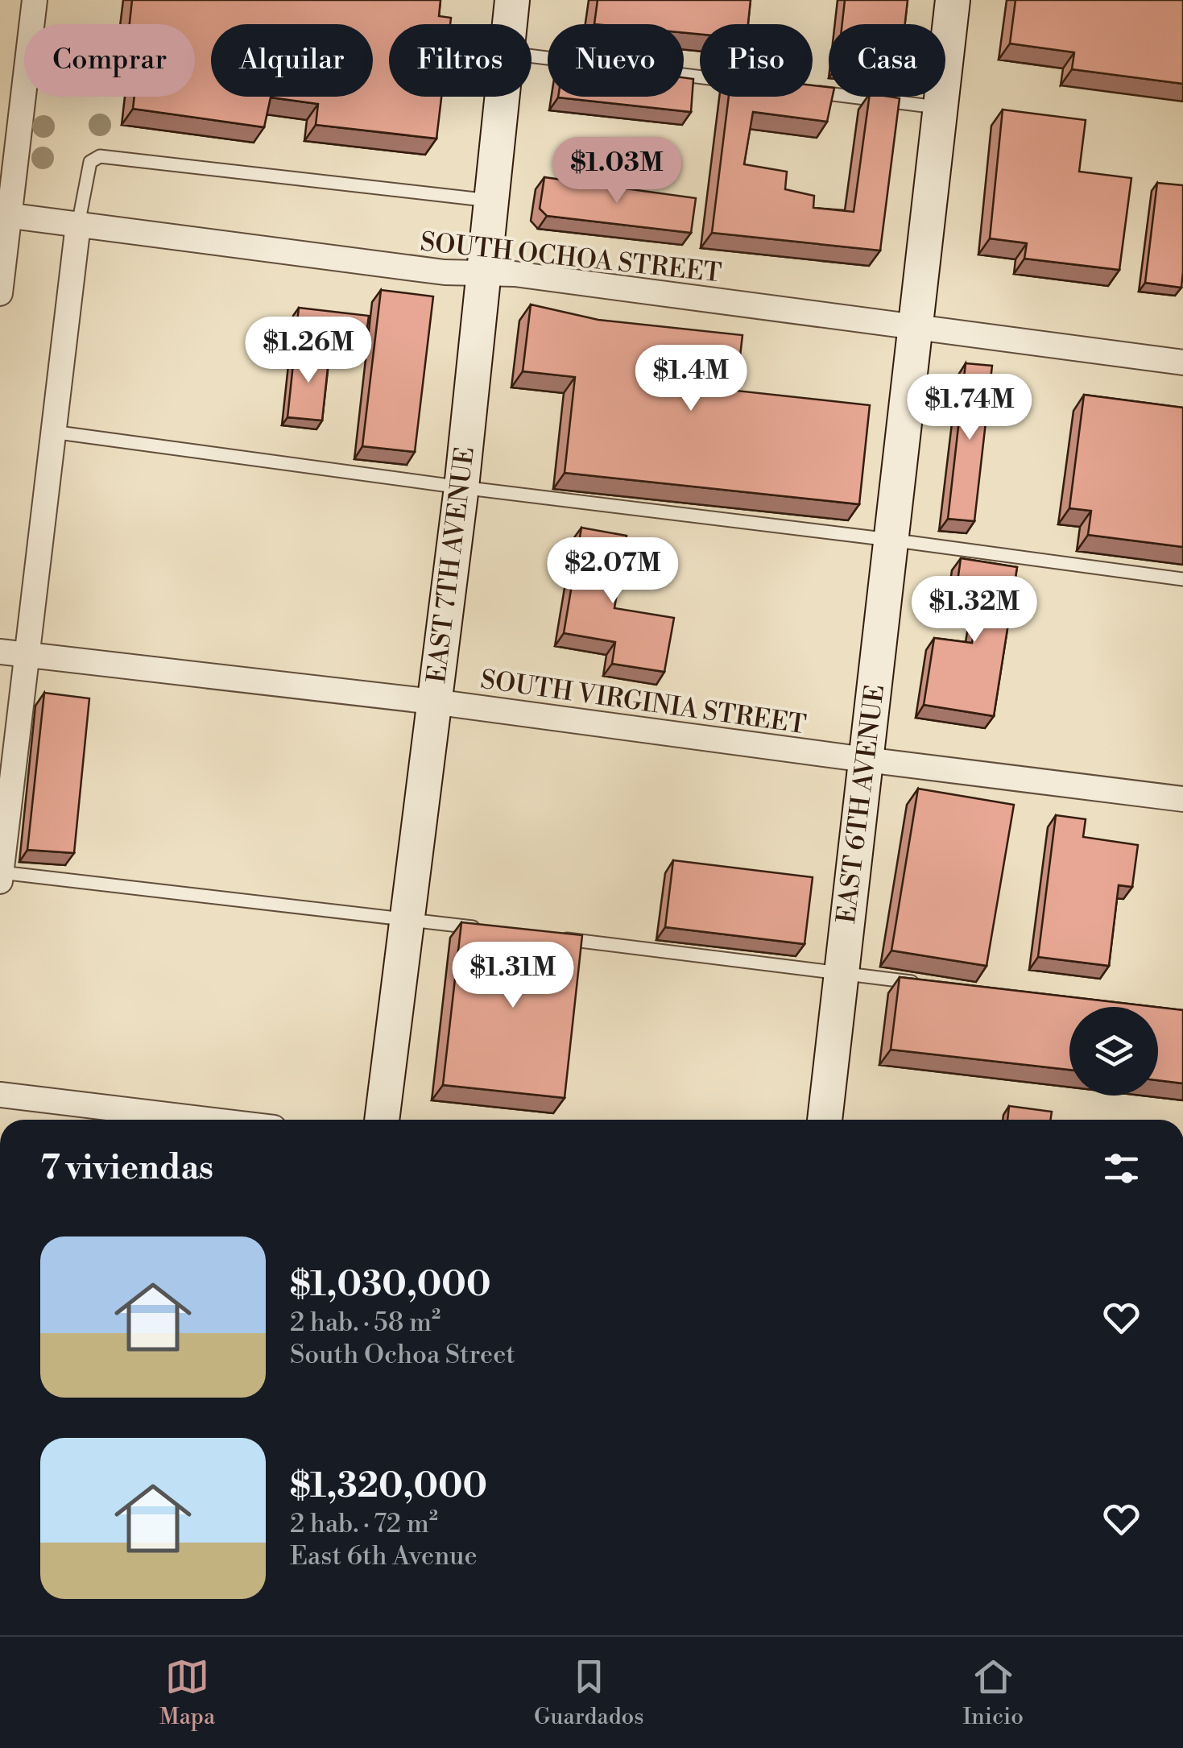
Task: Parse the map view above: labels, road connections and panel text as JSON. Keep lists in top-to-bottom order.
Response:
{
  "streets": {
    "street": [
      "SOUTH OCHOA STREET",
      "EAST 7TH AVENUE",
      "SOUTH VIRGINIA STREET",
      "EAST 6TH AVENUE"
    ]
  },
  "crossings": [
    ["SOUTH OCHOA STREET", "EAST 7TH AVENUE"],
    ["SOUTH OCHOA STREET", "EAST 6TH AVENUE"],
    ["EAST 7TH AVENUE", "SOUTH VIRGINIA STREET"],
    ["SOUTH VIRGINIA STREET", "EAST 6TH AVENUE"]
  ],
  "page": {
    "chip": [
      "Comprar",
      "Alquilar",
      "Filtros",
      "Nuevo",
      "Piso",
      "Casa"
    ],
    "price": [
      "$1.03M",
      "$1.26M",
      "$1.4M",
      "$1.74M",
      "$2.07M",
      "$1.32M",
      "$1.31M"
    ],
    "heading": "7 viviendas",
    "list": [
      {
        "name": "$1,030,000",
        "note": "2 hab. · 58 m² · South Ochoa Street"
      },
      {
        "name": "$1,320,000",
        "note": "2 hab. · 72 m² · East 6th Avenue"
      }
    ],
    "tabs": ["Mapa", "Guardados", "Inicio"]
  }
}
